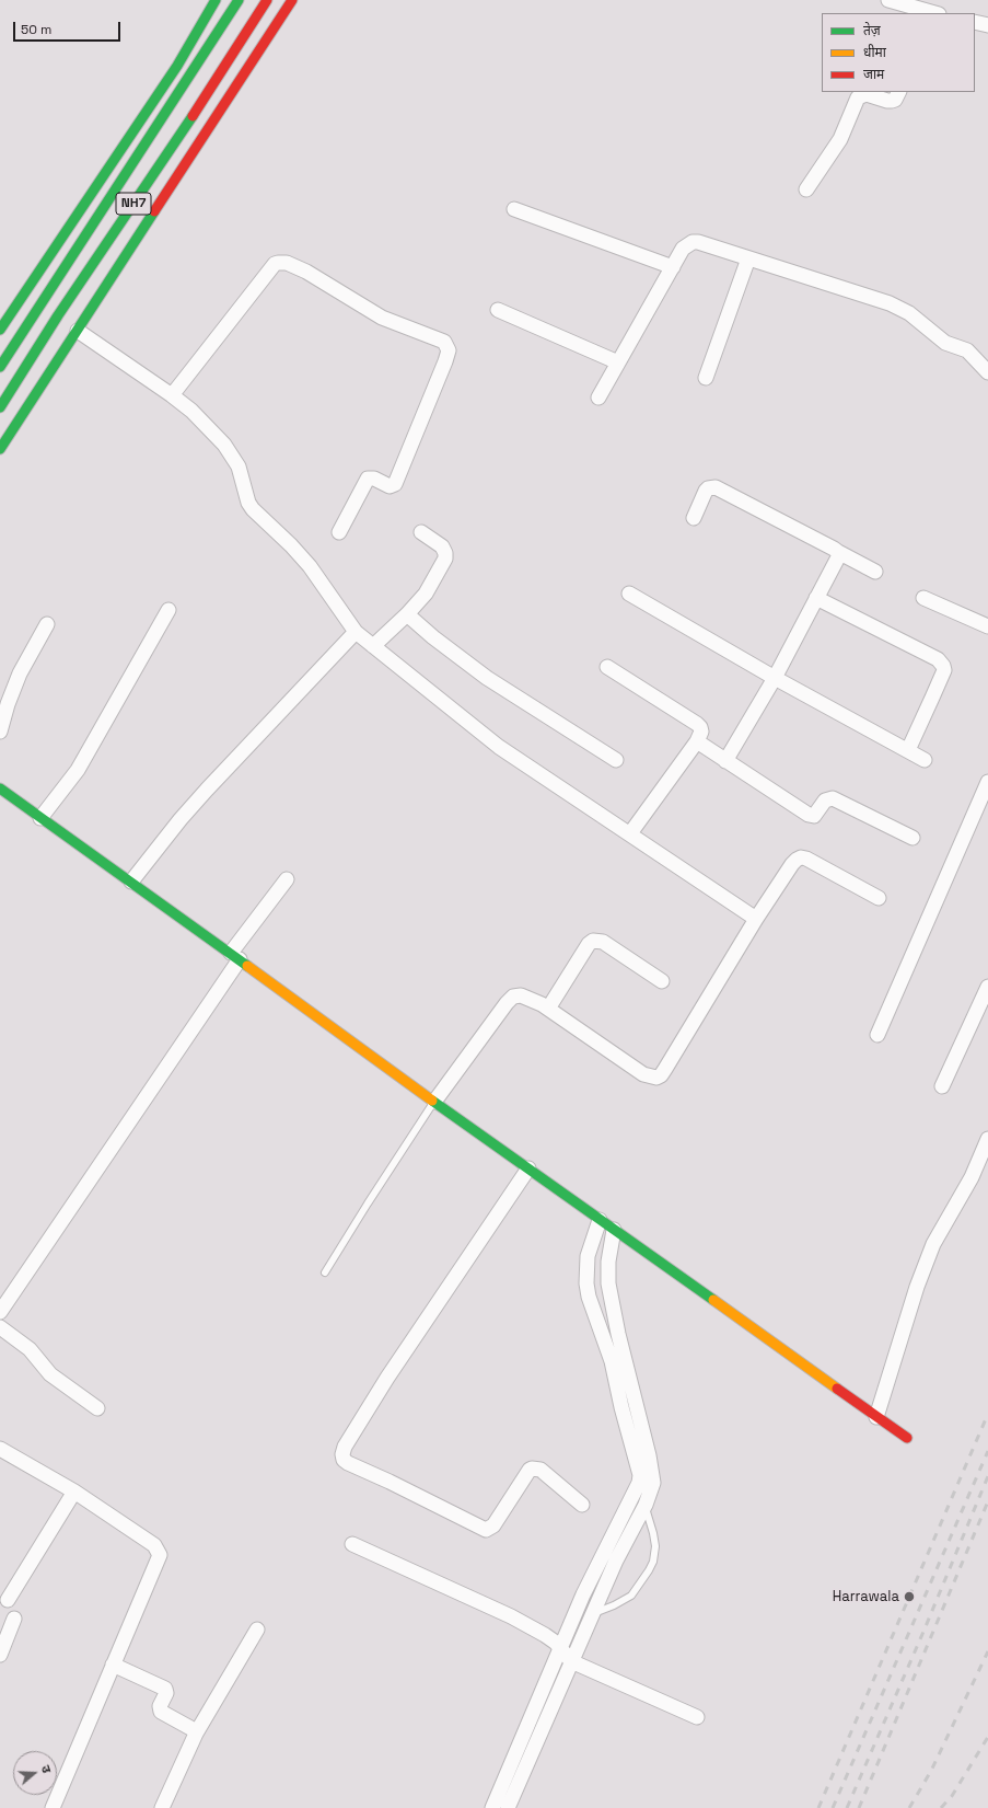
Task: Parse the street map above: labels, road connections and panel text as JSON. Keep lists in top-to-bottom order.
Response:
{
  "streets": {
    "main road": ["NH7"]
  },
  "places": ["Harrawala"],
  "legend": ["तेज़", "धीमा", "जाम"],
  "scale_bar": "50 m",
  "north": "right"
}
